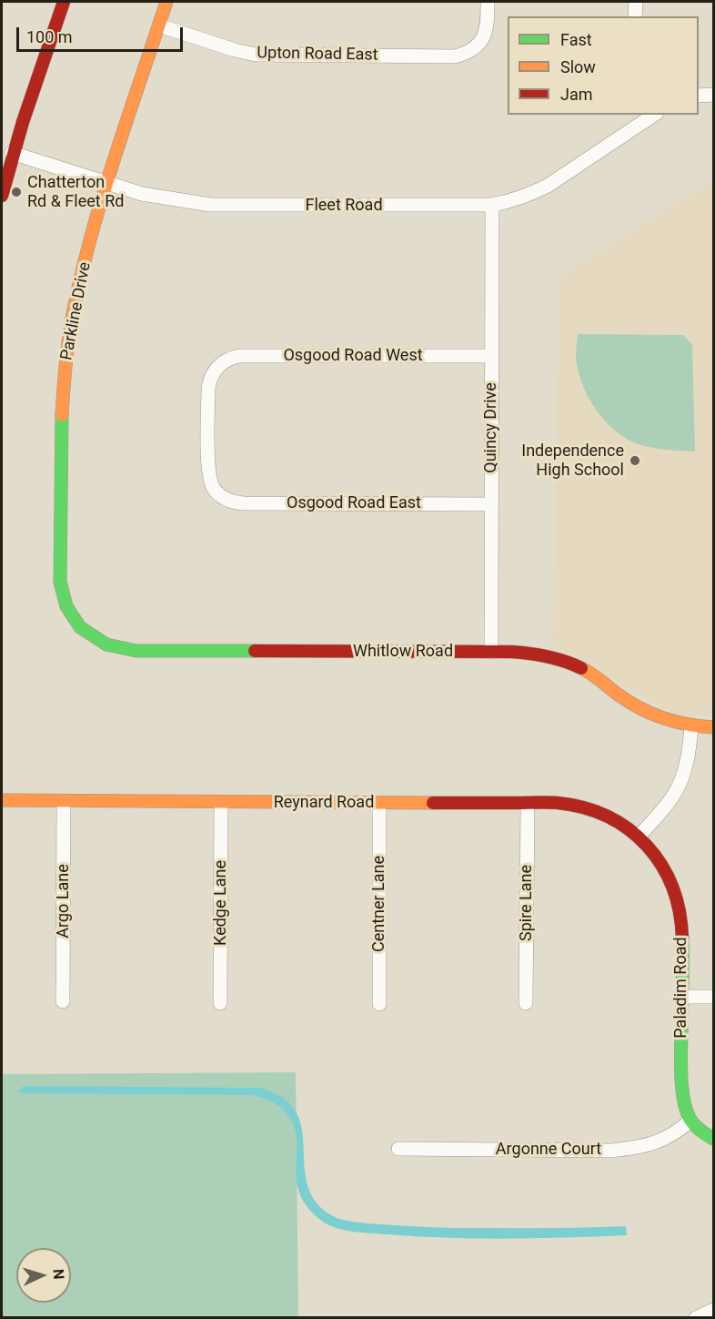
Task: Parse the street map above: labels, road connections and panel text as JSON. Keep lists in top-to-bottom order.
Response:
{
  "streets": {
    "street": [
      "Upton Road East",
      "Fleet Road",
      "Parkline Drive",
      "Osgood Road West",
      "Quincy Drive",
      "Osgood Road East",
      "Whitlow Road",
      "Reynard Road",
      "Argo Lane",
      "Kedge Lane",
      "Spire Lane",
      "Centner Lane",
      "Paladim Road",
      "Argonne Court"
    ]
  },
  "crossings": [
    ["Upton Road East", "Parkline Drive"],
    ["Fleet Road", "Parkline Drive"],
    ["Fleet Road", "Quincy Drive"],
    ["Parkline Drive", "Whitlow Road"],
    ["Osgood Road West", "Quincy Drive"],
    ["Osgood Road West", "Osgood Road East"],
    ["Quincy Drive", "Osgood Road East"],
    ["Quincy Drive", "Whitlow Road"],
    ["Reynard Road", "Argo Lane"],
    ["Reynard Road", "Kedge Lane"],
    ["Reynard Road", "Spire Lane"],
    ["Reynard Road", "Centner Lane"],
    ["Reynard Road", "Paladim Road"],
    ["Paladim Road", "Argonne Court"]
  ],
  "places": ["Chatterton Rd & Fleet Rd", "Independence High School"],
  "legend": ["Fast", "Slow", "Jam"],
  "scale_bar": "100 m",
  "north": "right"
}
